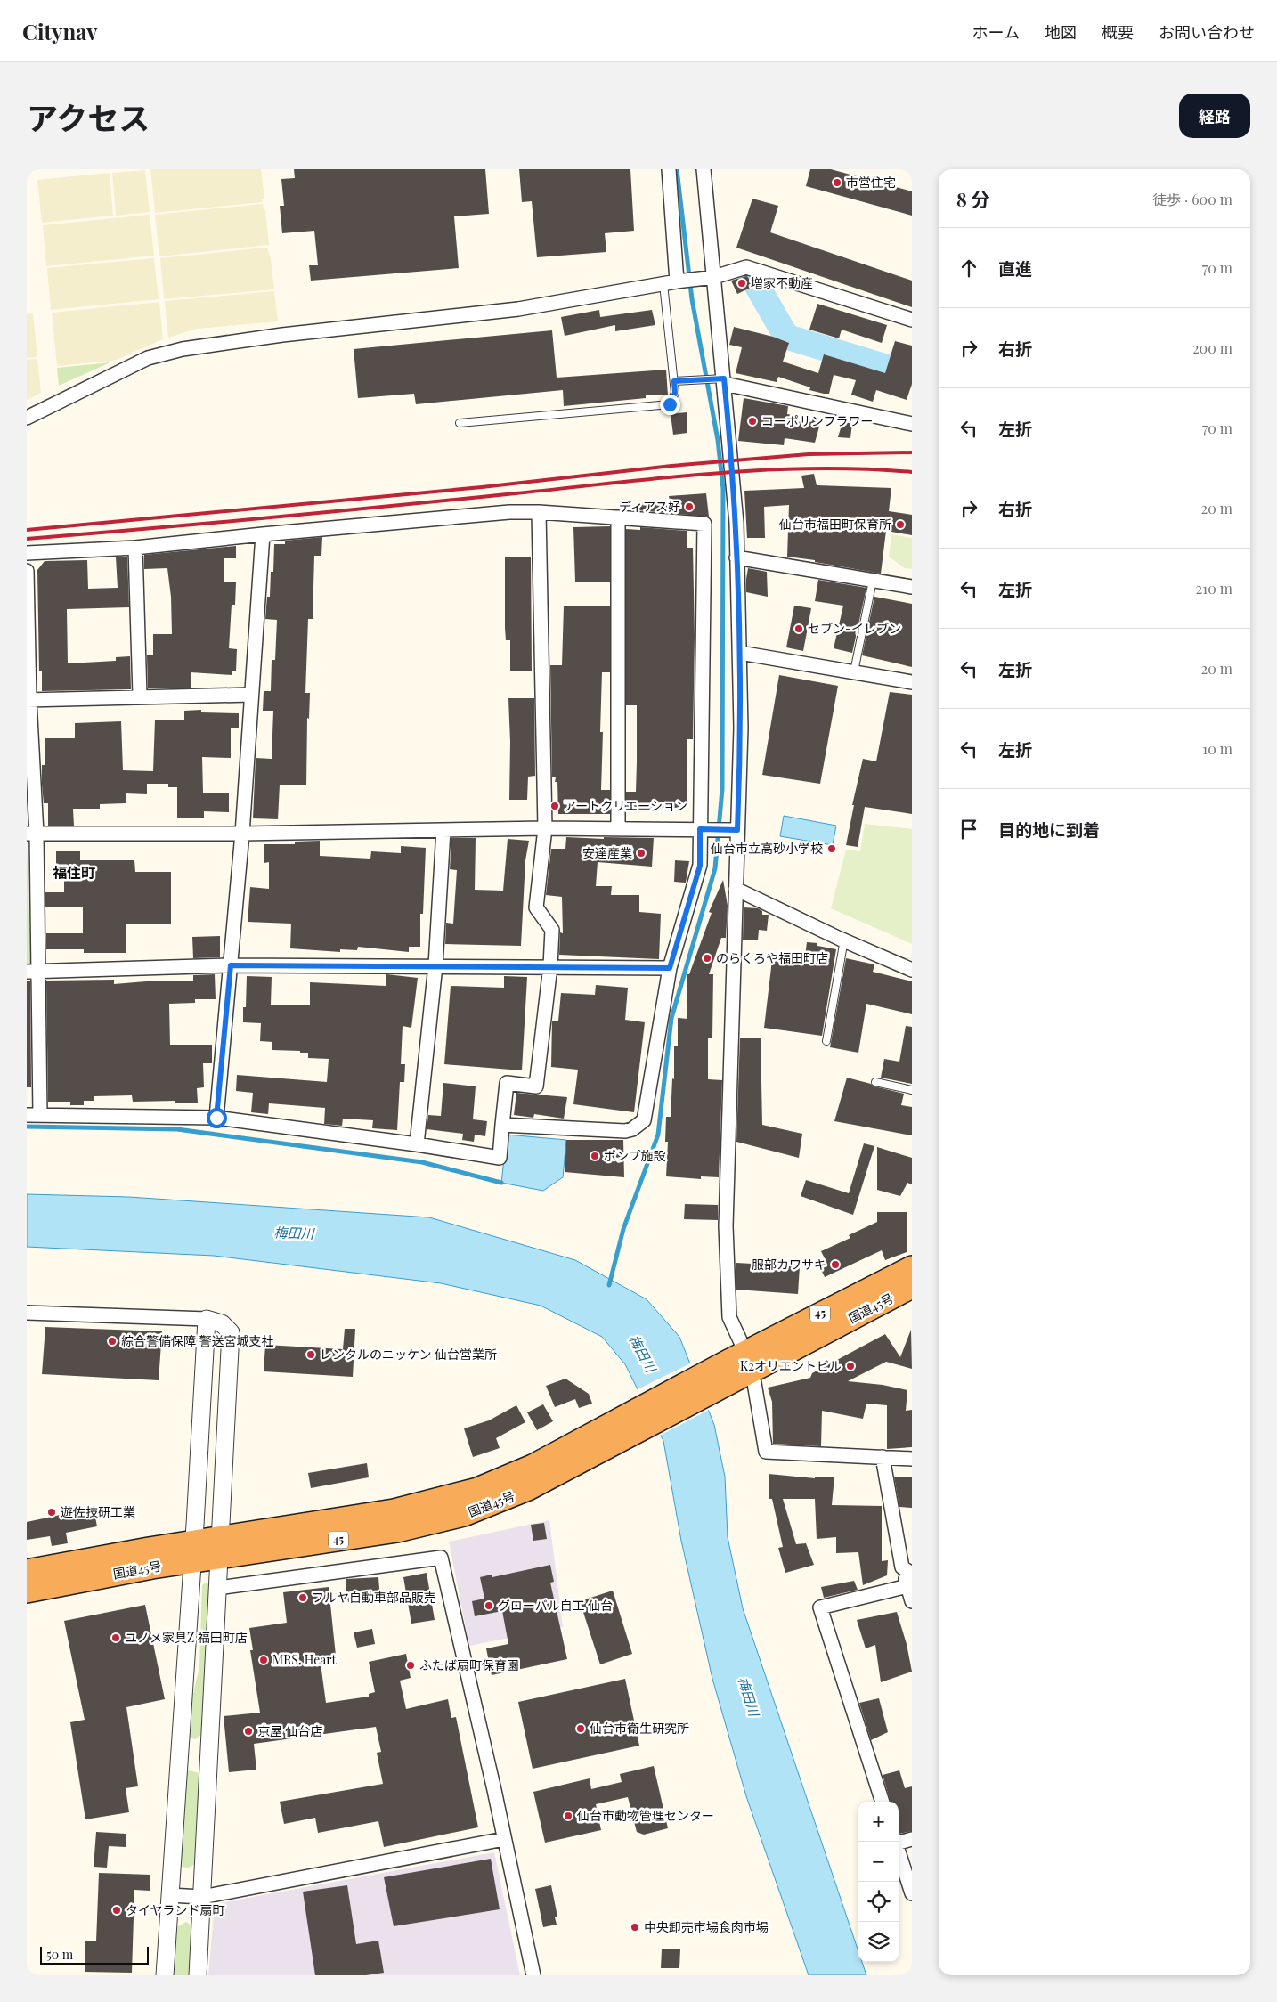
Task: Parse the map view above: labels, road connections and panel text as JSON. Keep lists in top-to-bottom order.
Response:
{
  "streets": {
    "highway": ["国道45号", "45"]
  },
  "districts": ["福住町"],
  "water": ["梅田川"],
  "places": [
    "市営住宅",
    "増家不動産",
    "コーポサンフラワー",
    "ディアス好",
    "仙台市福田町保育所",
    "セブン-イレブン",
    "アートクリエーション",
    "仙台市立高砂小学校",
    "安達産業",
    "のらくろや福田町店",
    "ポンプ施設",
    "服部カワサキ",
    "綜合警備保障 警送宮城支社",
    "レンタルのニッケン 仙台営業所",
    "K2オリエントビル",
    "遊佐技研工業",
    "フルヤ自動車部品販売",
    "グローバル自工 仙台",
    "ユノメ家具Z 福田町店",
    "MRS. Heart",
    "ふたば扇町保育園",
    "仙台市衛生研究所",
    "京屋 仙台店",
    "仙台市動物管理センター",
    "タイヤランド扇町",
    "中央卸売市場食肉市場"
  ],
  "scale_bar": "50 m",
  "page": {
    "header": "Citynav",
    "nav": [
      "ホーム",
      "地図",
      "概要",
      "お問い合わせ"
    ],
    "title": "アクセス",
    "buttons": "経路",
    "heading": ["8 分", "徒歩 · 600 m"],
    "list": [
      ["直進", "70 m"],
      ["右折", "200 m"],
      ["左折", "70 m"],
      ["右折", "20 m"],
      ["左折", "210 m"],
      ["左折", "20 m"],
      ["左折", "10 m"],
      "目的地に到着"
    ],
    "map_buttons": ["+", "−"],
    "scale": "50 m"
  }
}
